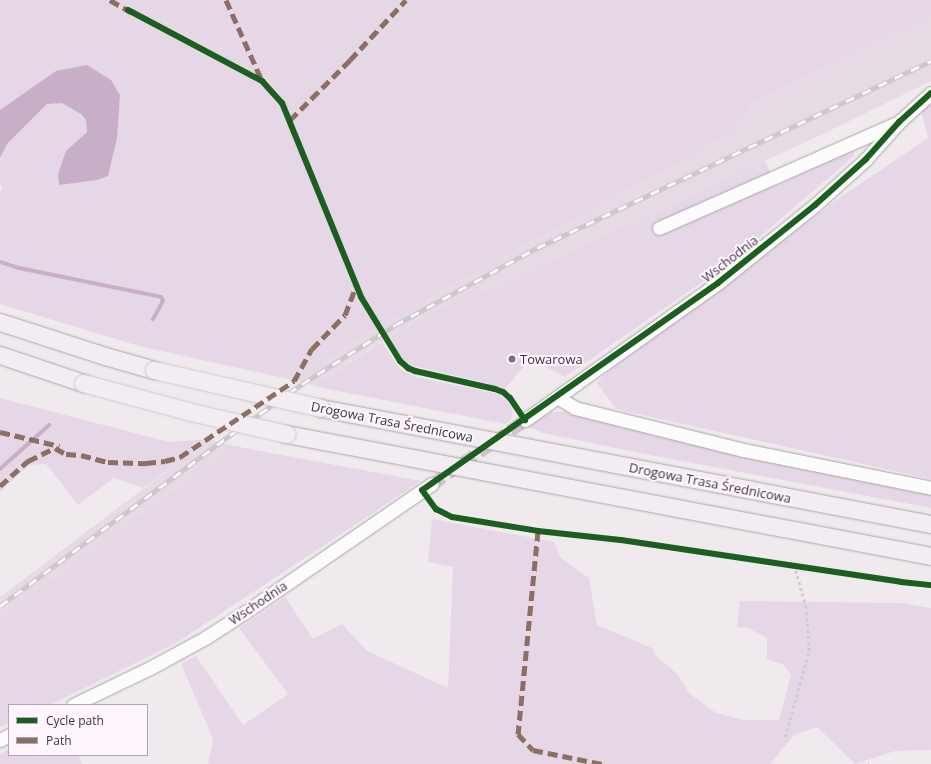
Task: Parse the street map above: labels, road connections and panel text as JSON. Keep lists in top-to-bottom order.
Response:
{
  "streets": {
    "main road": ["Drogowa Trasa Średnicowa"],
    "street": ["Wschodnia"]
  },
  "places": ["Towarowa"],
  "legend": ["Cycle path", "Path"]
}
